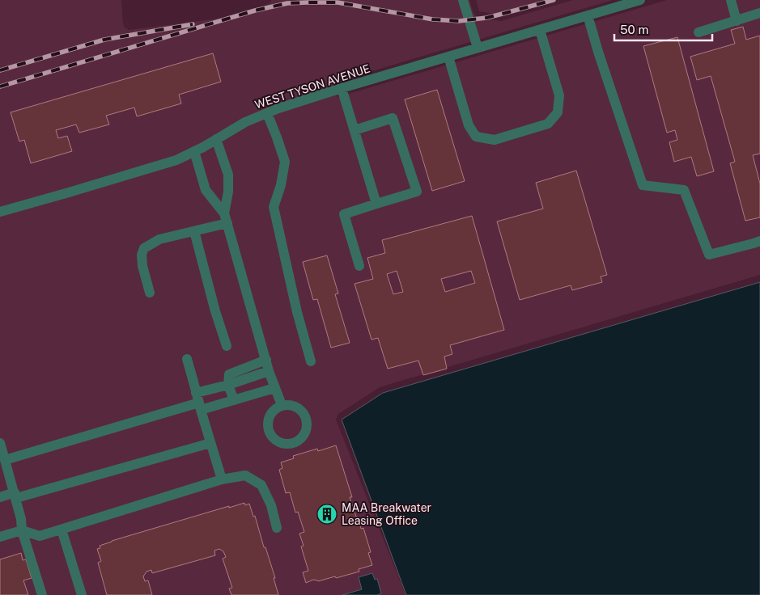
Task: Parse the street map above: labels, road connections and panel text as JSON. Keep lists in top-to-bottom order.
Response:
{
  "streets": {
    "street": ["WEST TYSON AVENUE"]
  },
  "places": {
    "building": ["MAA Breakwater Leasing Office"]
  },
  "scale_bar": "50 m"
}
